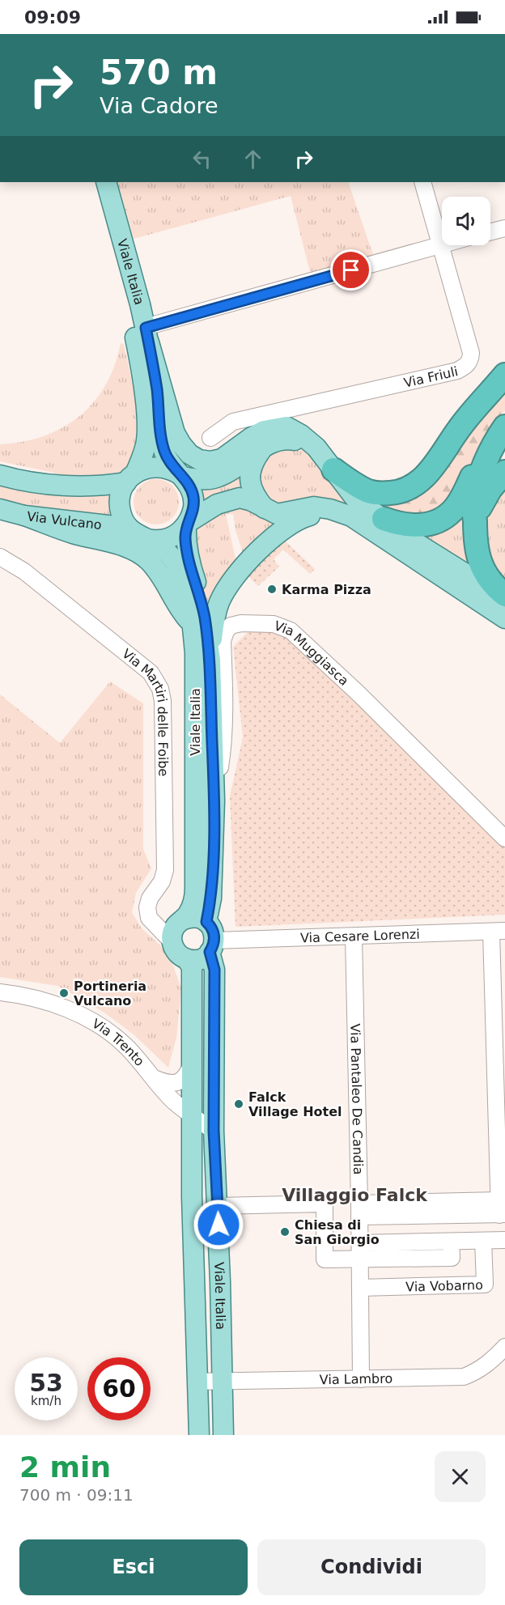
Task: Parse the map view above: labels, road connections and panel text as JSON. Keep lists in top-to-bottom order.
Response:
{
  "streets": {
    "main road": ["Viale Italia", "Via Vulcano"],
    "street": [
      "Via Friuli",
      "Via Muggiasca",
      "Via Martiri delle Foibe",
      "Via Cesare Lorenzi",
      "Via Trento",
      "Via Pantaleo De Candia",
      "Via Vobarno",
      "Via Lambro"
    ]
  },
  "crossings": [
    ["Viale Italia", "Via Vulcano"],
    ["Viale Italia", "Via Muggiasca"],
    ["Viale Italia", "Via Martiri delle Foibe"],
    ["Viale Italia", "Via Cesare Lorenzi"],
    ["Viale Italia", "Via Trento"],
    ["Viale Italia", "Via Lambro"],
    ["Via Martiri delle Foibe", "Via Cesare Lorenzi"],
    ["Via Cesare Lorenzi", "Via Pantaleo De Candia"],
    ["Via Pantaleo De Candia", "Via Vobarno"],
    ["Via Pantaleo De Candia", "Via Lambro"]
  ],
  "districts": ["Villaggio Falck"],
  "places": [
    "Karma Pizza",
    "Portineria Vulcano",
    "Falck Village Hotel",
    "Chiesa di San Giorgio"
  ],
  "page": {
    "status": "09:09",
    "turn": ["570 m", "Via Cadore"],
    "speed": "53 km/h",
    "limit": "60",
    "heading": ["2 min", "700 m · 09:11"],
    "buttons": ["Esci", "Condividi"]
  }
}
